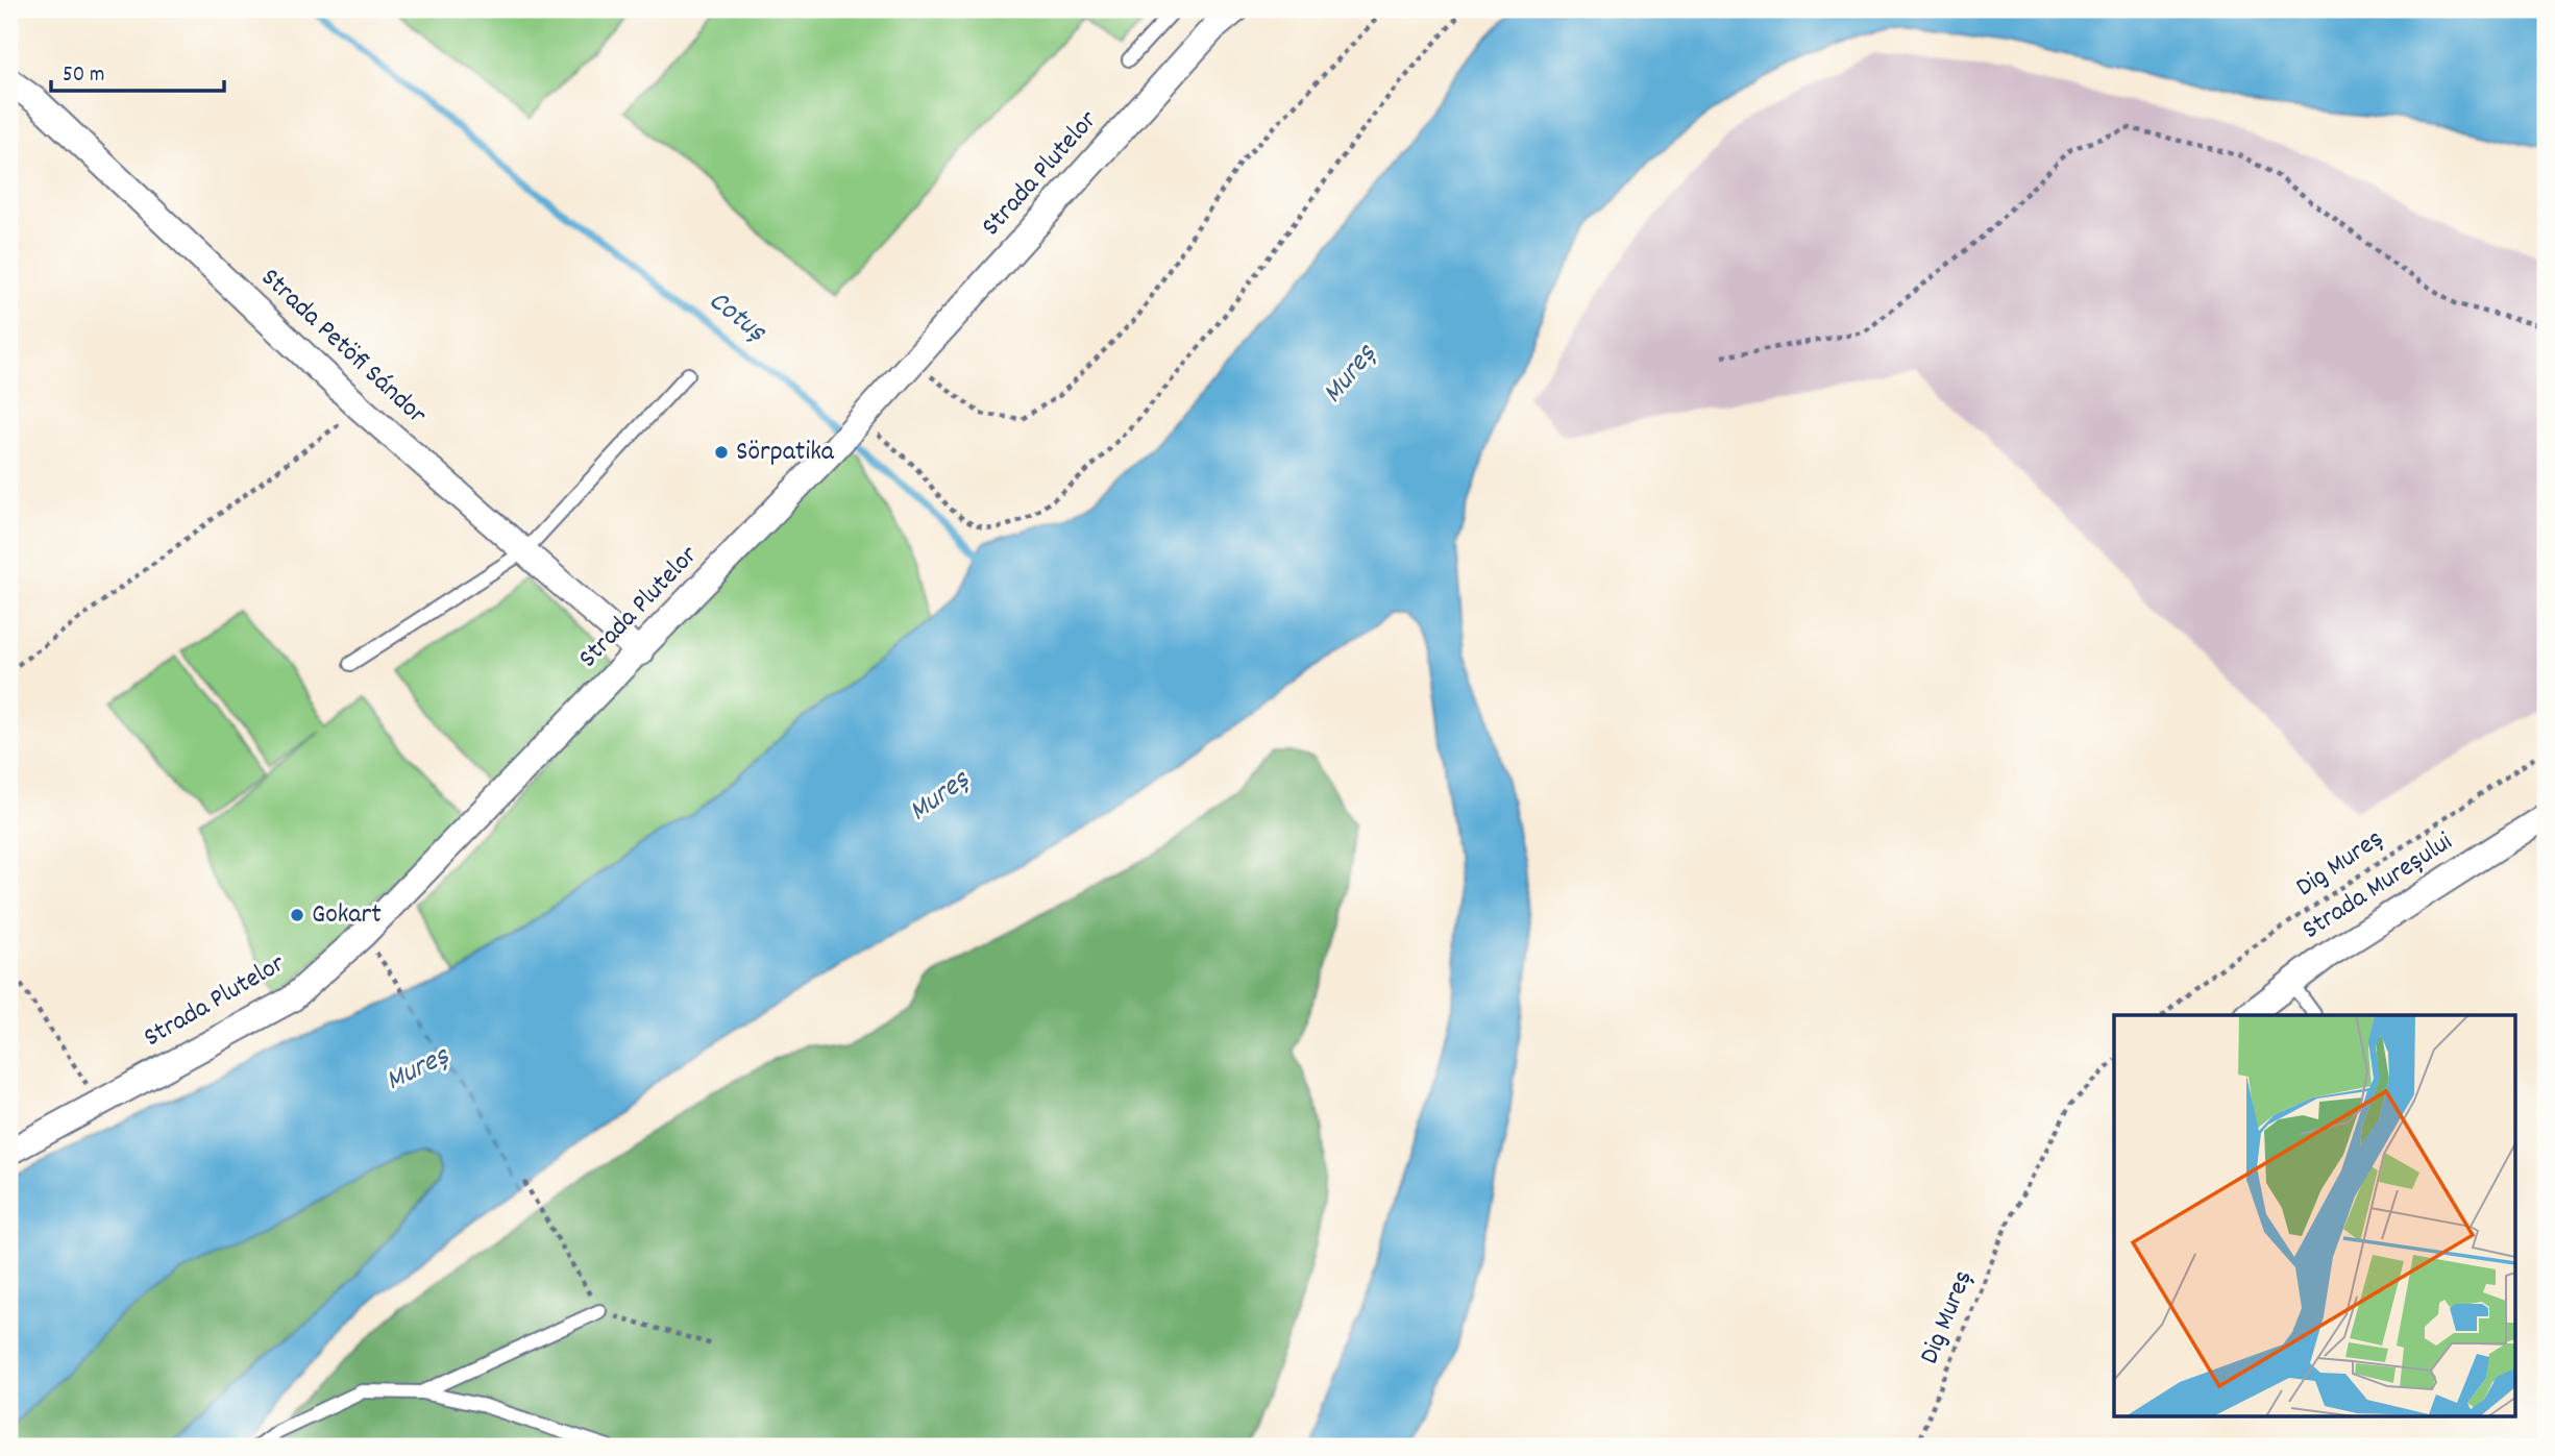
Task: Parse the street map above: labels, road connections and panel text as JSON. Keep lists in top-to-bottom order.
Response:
{
  "streets": {
    "street": ["Strada Plutelor", "Strada Petöfi Sándor", "Strada Mureșului"],
    "path": ["Dig Mureș"]
  },
  "crossings": [
    ["Strada Plutelor", "Strada Petöfi Sándor"]
  ],
  "water": ["Cotuș", "Mureș"],
  "places": ["Sörpatika", "Gokart"],
  "scale_bar": "50 m"
}
